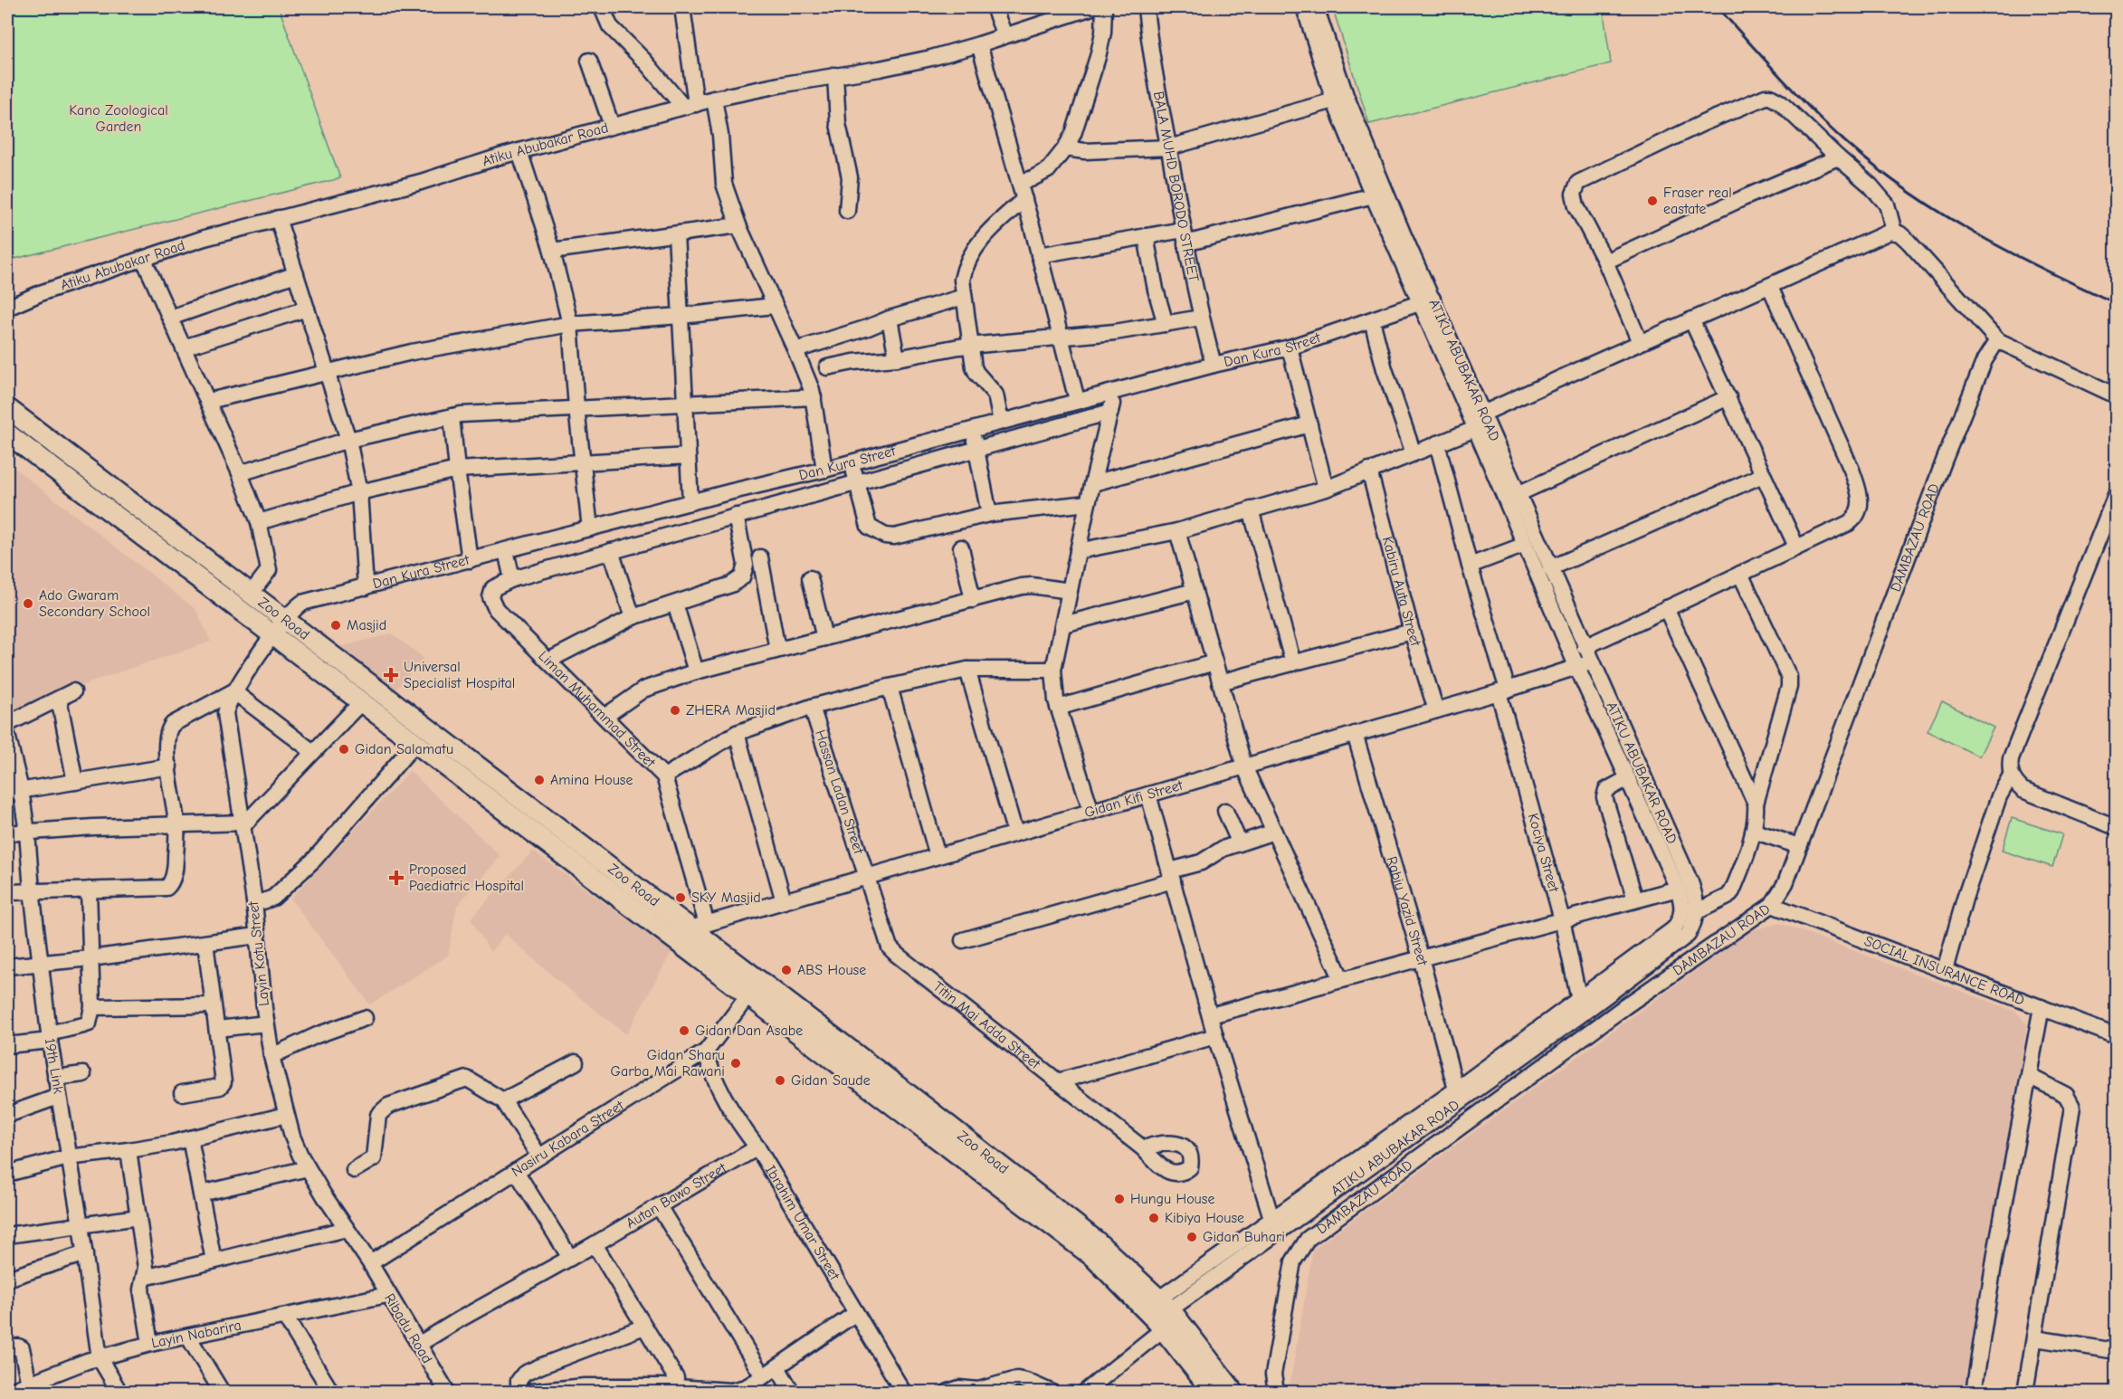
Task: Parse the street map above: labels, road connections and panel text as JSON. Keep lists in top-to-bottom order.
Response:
{
  "streets": {
    "main road": ["Zoo Road"],
    "street": [
      "Atiku Abubakar Road",
      "BALA MUHD BORODO STREET",
      "Dan Kura Street",
      "ATIKU ABUBAKAR ROAD",
      "DAMBAZAU ROAD",
      "Kabiru Auta Street",
      "Liman Muhammad Street",
      "Hassan Ladan Street",
      "Gidan Kifi Street",
      "Kociya Street",
      "Rabiu Yazid Street",
      "Layin Kotu Street",
      "SOCIAL INSURANCE ROAD",
      "Titin Mai Adda Street",
      "19th Link",
      "Nasiru Kabara Street",
      "Autan Bawo Street",
      "Ibrahim Umar Street",
      "Ribadu Road",
      "Layin Nabarira"
    ]
  },
  "crossings": [
    ["BALA MUHD BORODO STREET", "Dan Kura Street"],
    ["Dan Kura Street", "ATIKU ABUBAKAR ROAD"],
    ["Dan Kura Street", "Zoo Road"],
    ["Dan Kura Street", "Layin Kotu Street"],
    ["ATIKU ABUBAKAR ROAD", "Zoo Road"],
    ["ATIKU ABUBAKAR ROAD", "Gidan Kifi Street"],
    ["ATIKU ABUBAKAR ROAD", "Kociya Street"],
    ["DAMBAZAU ROAD", "Kociya Street"],
    ["DAMBAZAU ROAD", "SOCIAL INSURANCE ROAD"],
    ["Kabiru Auta Street", "Gidan Kifi Street"],
    ["Zoo Road", "Liman Muhammad Street"],
    ["Zoo Road", "Gidan Kifi Street"],
    ["Zoo Road", "Layin Kotu Street"],
    ["Zoo Road", "Nasiru Kabara Street"],
    ["Liman Muhammad Street", "Gidan Kifi Street"],
    ["Hassan Ladan Street", "Gidan Kifi Street"],
    ["Hassan Ladan Street", "Titin Mai Adda Street"],
    ["Gidan Kifi Street", "Kociya Street"],
    ["Gidan Kifi Street", "Rabiu Yazid Street"],
    ["Gidan Kifi Street", "Titin Mai Adda Street"],
    ["Layin Kotu Street", "Nasiru Kabara Street"],
    ["Layin Kotu Street", "Ribadu Road"],
    ["19th Link", "Layin Nabarira"],
    ["Nasiru Kabara Street", "Ibrahim Umar Street"],
    ["Nasiru Kabara Street", "Ribadu Road"],
    ["Autan Bawo Street", "Ibrahim Umar Street"],
    ["Autan Bawo Street", "Ribadu Road"],
    ["Ribadu Road", "Layin Nabarira"]
  ],
  "parks": ["Kano Zoological Garden"],
  "places": {
    "other": [
      "Fraser real eastate",
      "Ado Gwaram Secondary School",
      "Masjid",
      "ZHERA Masjid",
      "Gidan Salamatu",
      "Amina House",
      "SKY Masjid",
      "ABS House",
      "Gidan Dan Asabe",
      "Gidan Sharu Garba Mai Rawani",
      "Gidan Saude",
      "Hungu House",
      "Kibiya House",
      "Gidan Buhari"
    ],
    "health": ["Universal Specialist Hospital", "Proposed Paediatric Hospital"]
  }
}
